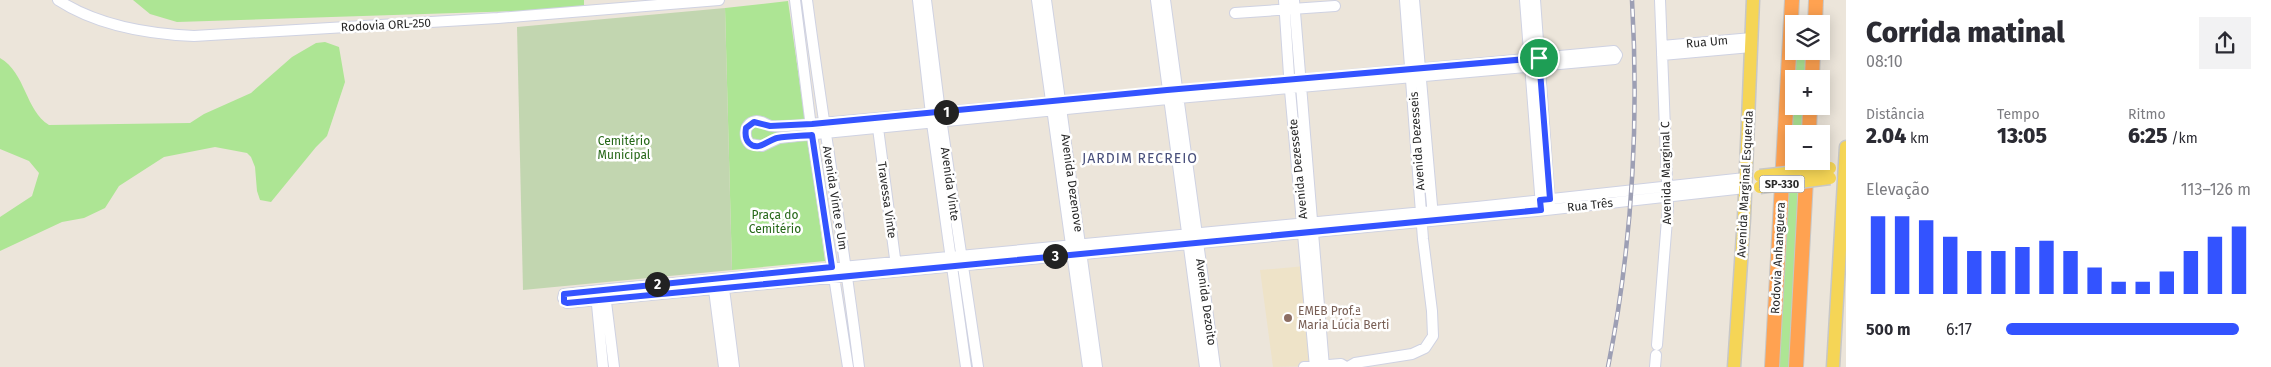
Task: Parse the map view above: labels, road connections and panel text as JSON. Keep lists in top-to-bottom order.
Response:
{
  "streets": {
    "highway": ["SP-330", "Rodovia Anhanguera"],
    "main road": ["Avenida Marginal Esquerda", "Rua Três"],
    "street": [
      "Rodovia ORL-250",
      "Rua Um",
      "Avenida Dezesseis",
      "Avenida Dezessete",
      "Avenida Marginal C",
      "Avenida Dezenove",
      "Avenida Vinte",
      "Avenida Vinte e Um",
      "Travessa Vinte",
      "Avenida Dezoito"
    ]
  },
  "crossings": [
    ["Rua Um", "Avenida Marginal C"],
    ["Rua Um", "Avenida Marginal Esquerda"],
    ["Avenida Dezesseis", "Rua Três"],
    ["Avenida Dezessete", "Rua Três"],
    ["Avenida Marginal C", "Rua Três"],
    ["Avenida Dezenove", "Rua Três"],
    ["Avenida Vinte", "Rua Três"],
    ["Avenida Marginal Esquerda", "Rua Três"],
    ["Avenida Vinte e Um", "Rua Três"],
    ["Travessa Vinte", "Rua Três"],
    ["Rua Três", "Avenida Dezoito"]
  ],
  "districts": ["JARDIM RECREIO"],
  "parks": ["Cemitério Municipal", "Praça do Cemitério"],
  "places": ["EMEB Prof.ª Maria Lúcia Berti"],
  "page": {
    "heading": ["Corrida matinal", "08:10"],
    "map_buttons": ["+", "−"],
    "stats": [
      ["Distância", "2.04 km"],
      ["Tempo", "13:05"],
      ["Ritmo", "6:25 /km"]
    ],
    "pins": ["1", "3", "2"],
    "chart": ["Elevação", "113–126 m"],
    "list": [
      {
        "name": "500 m",
        "note": "6:17"
      }
    ]
  }
}
